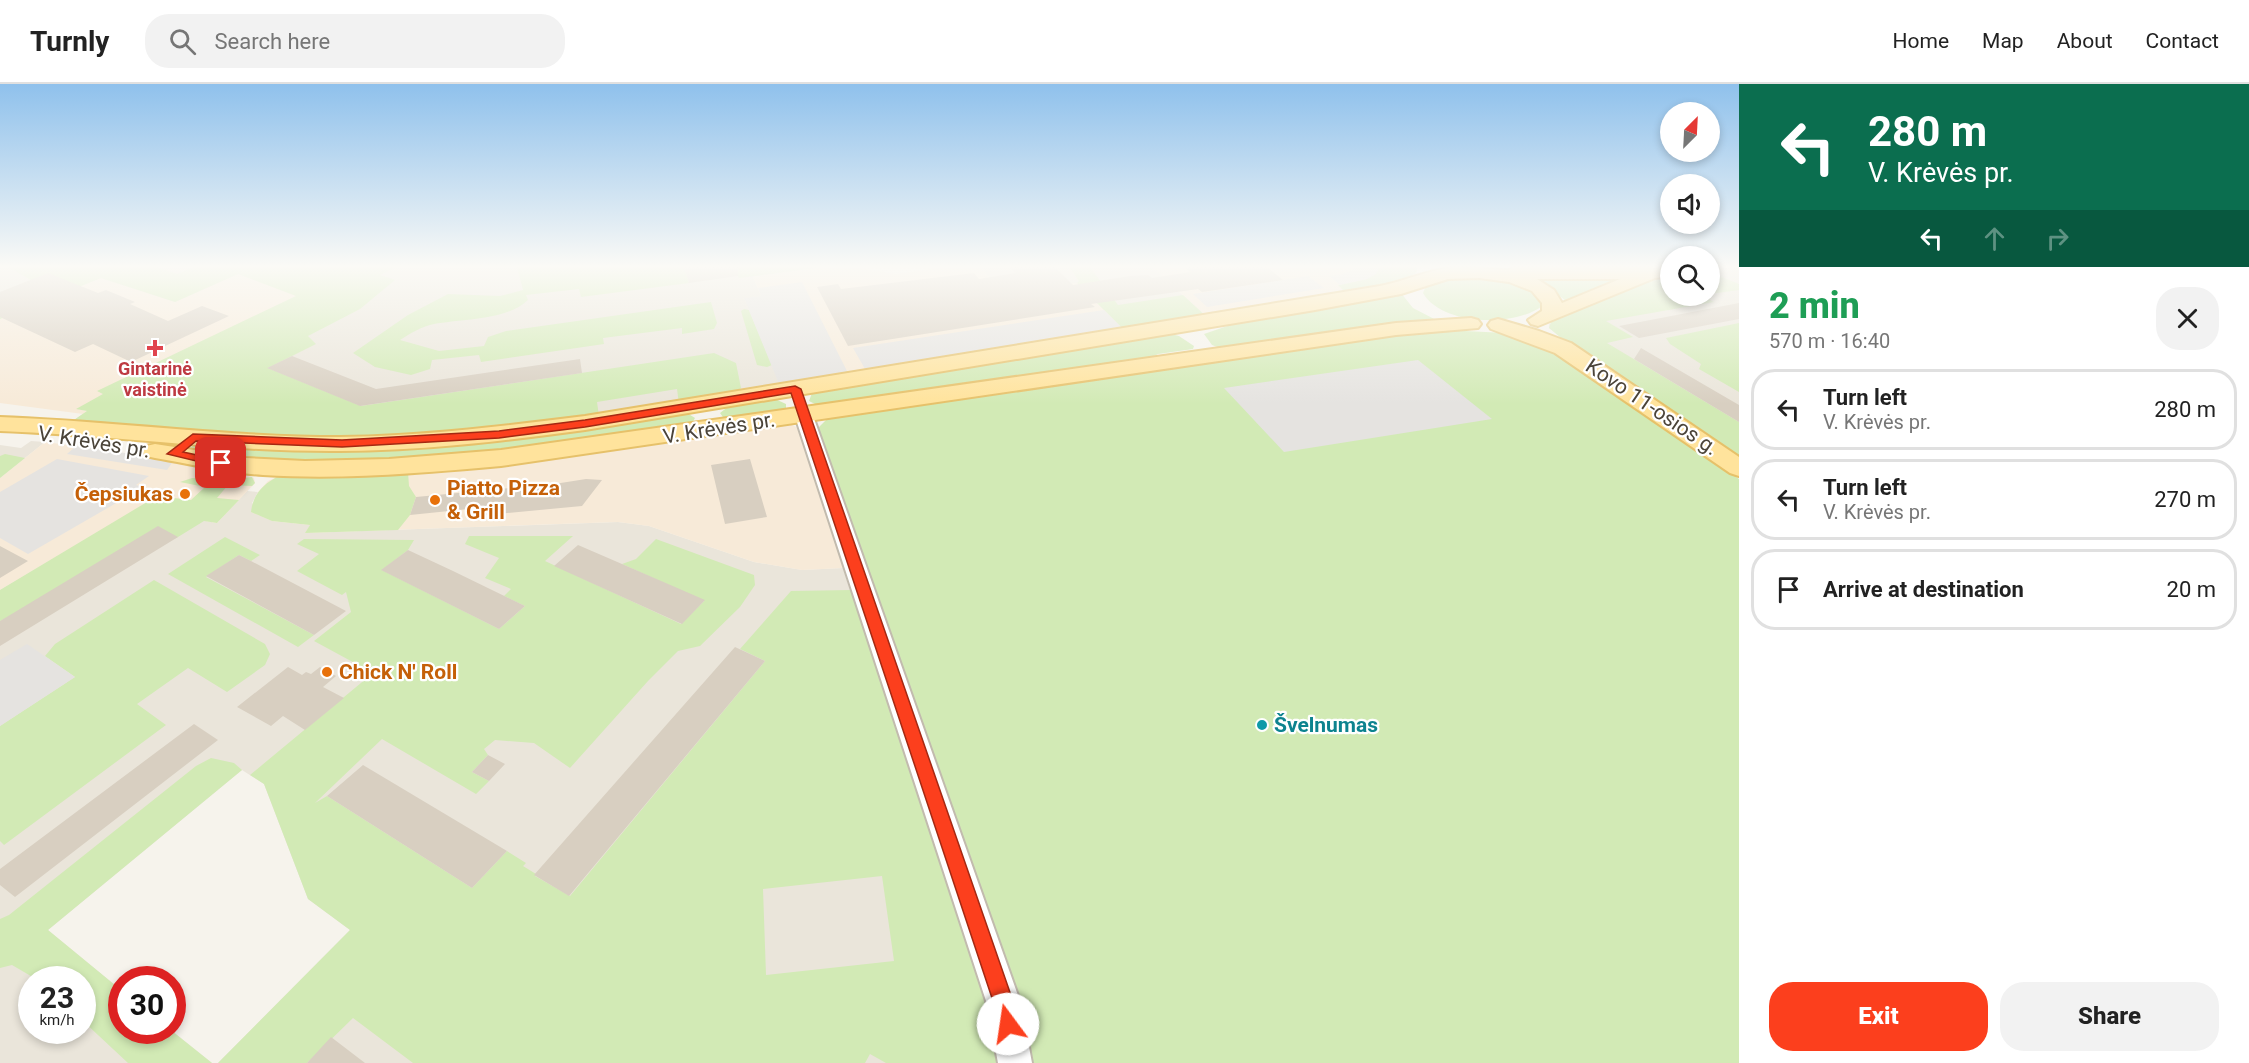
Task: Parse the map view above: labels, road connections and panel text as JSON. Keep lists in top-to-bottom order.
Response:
{
  "streets": {
    "main road": ["Kovo 11-osios g.", "V. Krėvės pr."]
  },
  "places": {
    "health": ["Gintarinė vaistinė"],
    "other": [
      "Čepsiukas",
      "Piatto Pizza & Grill",
      "Chick N' Roll",
      "Švelnumas"
    ]
  },
  "north": "top right",
  "page": {
    "header": "Turnly",
    "search": "Search here",
    "nav": [
      "Home",
      "Map",
      "About",
      "Contact"
    ],
    "turn": ["280 m", "V. Krėvės pr."],
    "heading": ["2 min", "570 m · 16:40"],
    "list": [
      {
        "name": "Turn left",
        "note": "V. Krėvės pr.",
        "value": "280 m"
      },
      {
        "name": "Turn left",
        "note": "V. Krėvės pr.",
        "value": "270 m"
      },
      {
        "name": "Arrive at destination",
        "value": "20 m"
      }
    ],
    "speed": "23 km/h",
    "limit": "30",
    "buttons": ["Exit", "Share"]
  }
}
